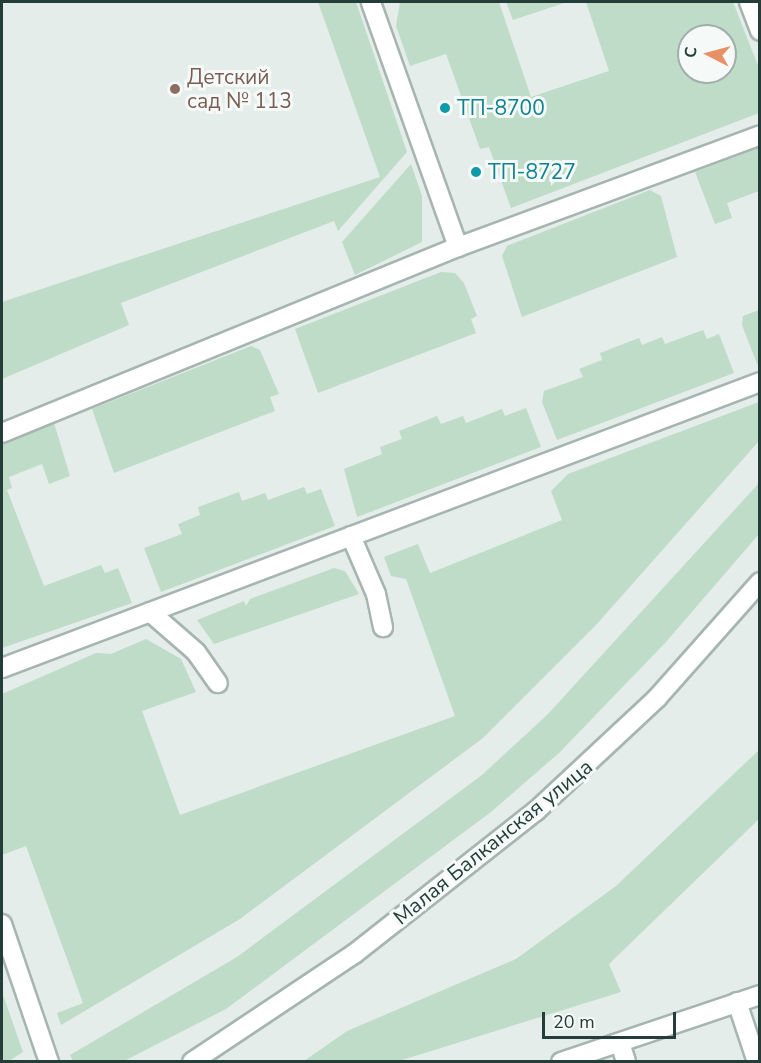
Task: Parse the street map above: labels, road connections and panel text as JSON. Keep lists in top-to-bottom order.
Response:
{
  "streets": {
    "street": ["Малая Балканская улица"]
  },
  "places": ["Детский сад № 113", "ТП-8700", "ТП-8727"],
  "scale_bar": "20 m",
  "north": "left"
}
